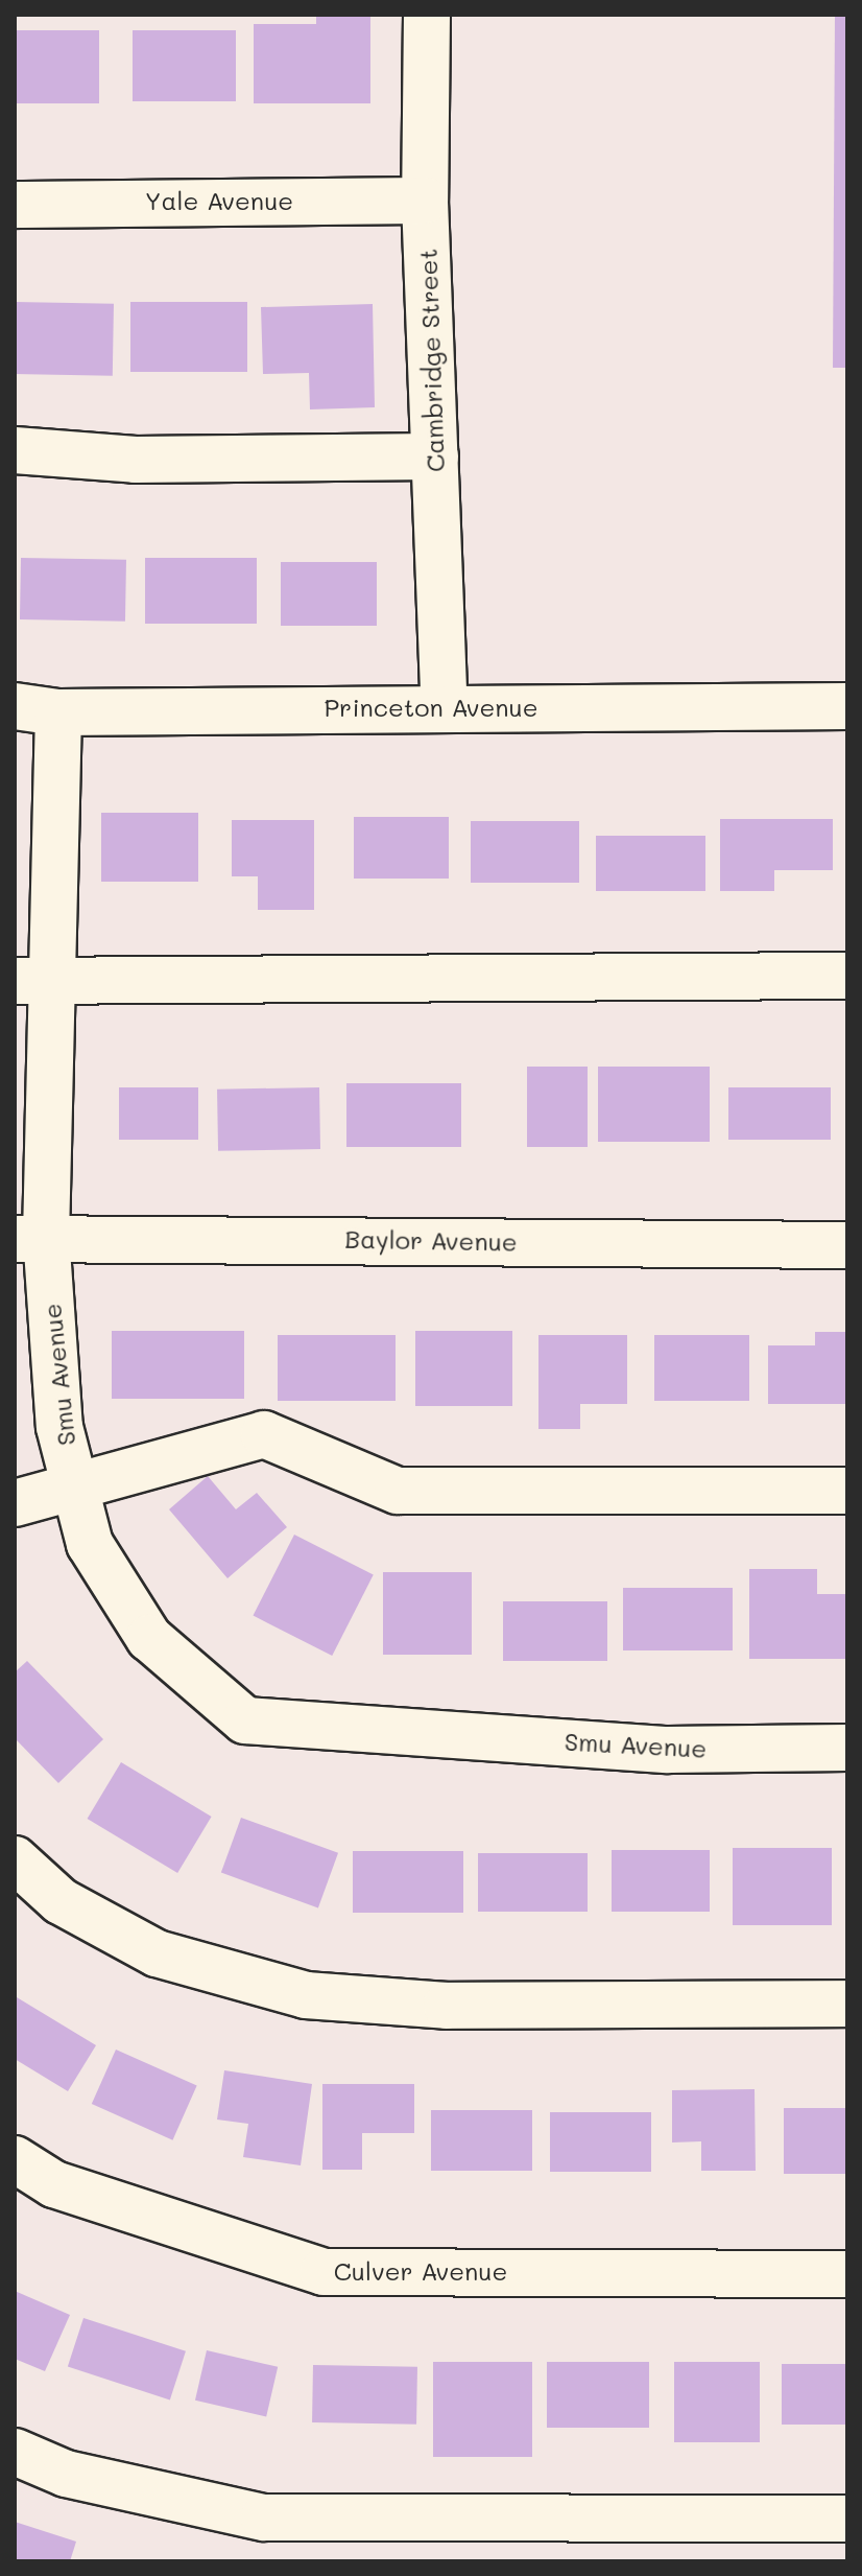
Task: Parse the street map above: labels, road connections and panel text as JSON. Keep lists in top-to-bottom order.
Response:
{
  "streets": {
    "street": [
      "Yale Avenue",
      "Cambridge Street",
      "Princeton Avenue",
      "Baylor Avenue",
      "Smu Avenue",
      "Culver Avenue"
    ]
  },
  "crossings": [
    ["Yale Avenue", "Cambridge Street"],
    ["Cambridge Street", "Princeton Avenue"],
    ["Princeton Avenue", "Smu Avenue"],
    ["Baylor Avenue", "Smu Avenue"]
  ]
}
